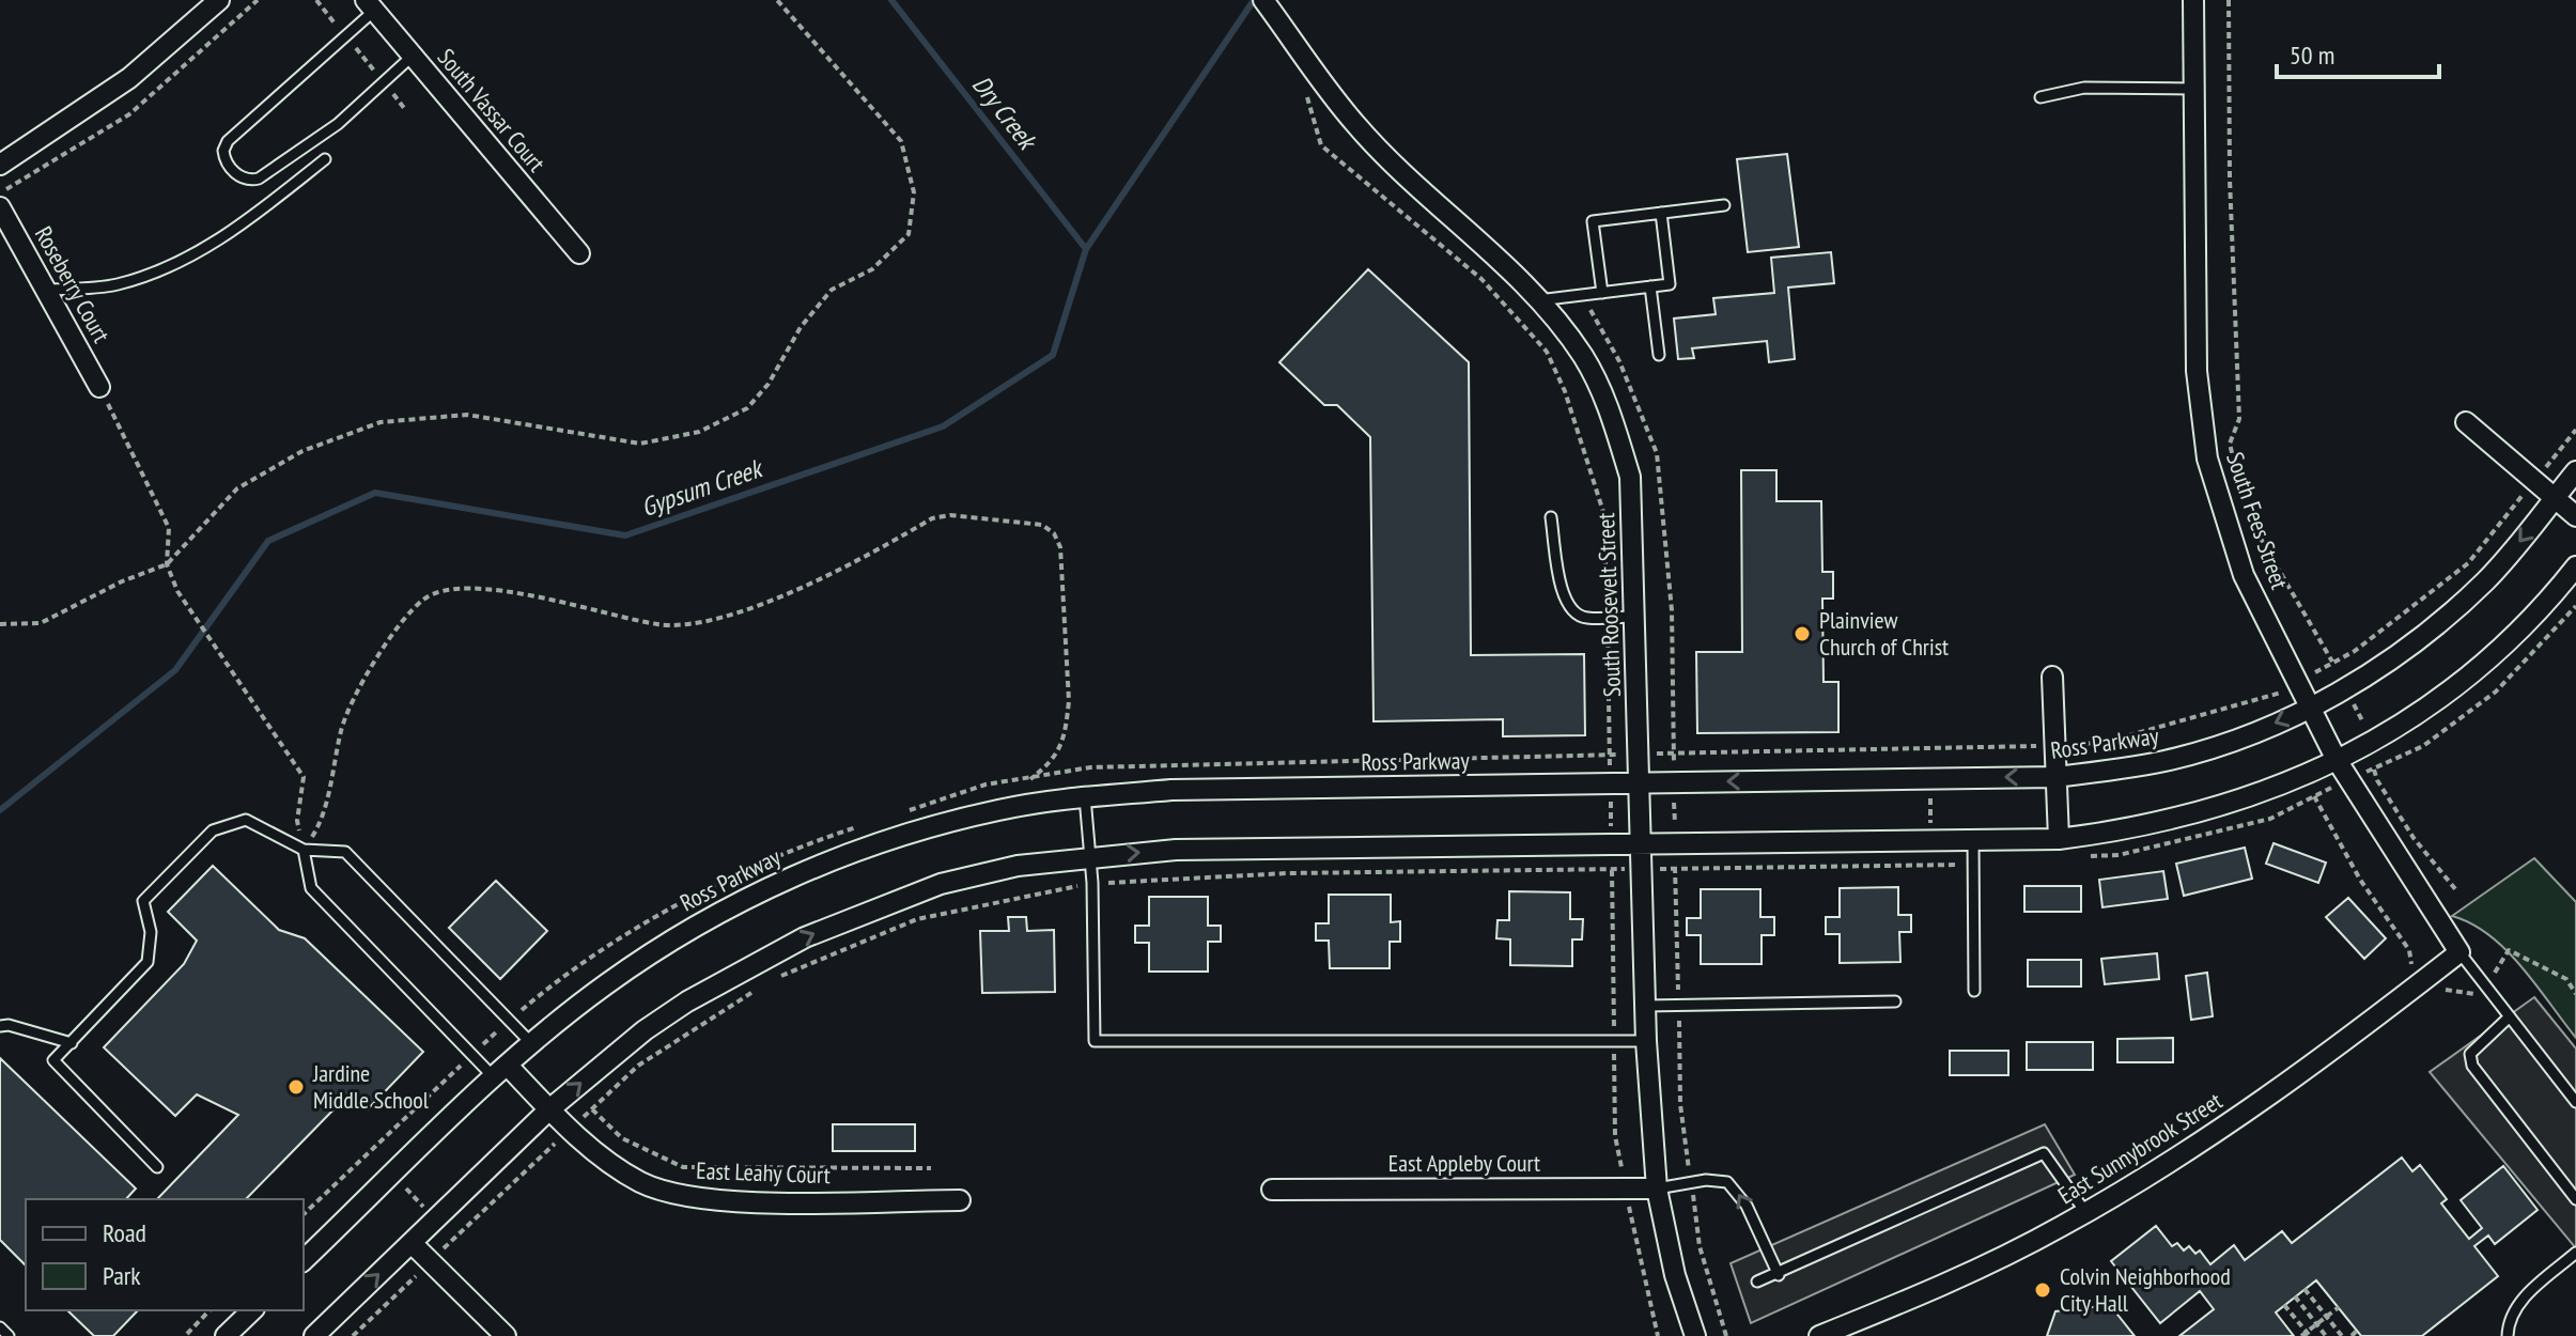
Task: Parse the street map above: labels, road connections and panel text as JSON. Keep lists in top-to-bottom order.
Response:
{
  "streets": {
    "street": [
      "South Vassar Court",
      "Roseberry Court",
      "South Fees Street",
      "South Roosevelt Street",
      "Ross Parkway",
      "East Sunnybrook Street",
      "East Appleby Court",
      "East Leahy Court"
    ]
  },
  "crossings": [
    ["South Fees Street", "Ross Parkway"],
    ["South Fees Street", "East Sunnybrook Street"],
    ["South Roosevelt Street", "Ross Parkway"],
    ["South Roosevelt Street", "East Appleby Court"],
    ["Ross Parkway", "East Leahy Court"]
  ],
  "water": ["Dry Creek", "Gypsum Creek"],
  "places": ["Plainview Church of Christ", "Jardine Middle School", "Colvin Neighborhood City Hall"],
  "legend": ["Road", "Park"],
  "scale_bar": "50 m"
}
